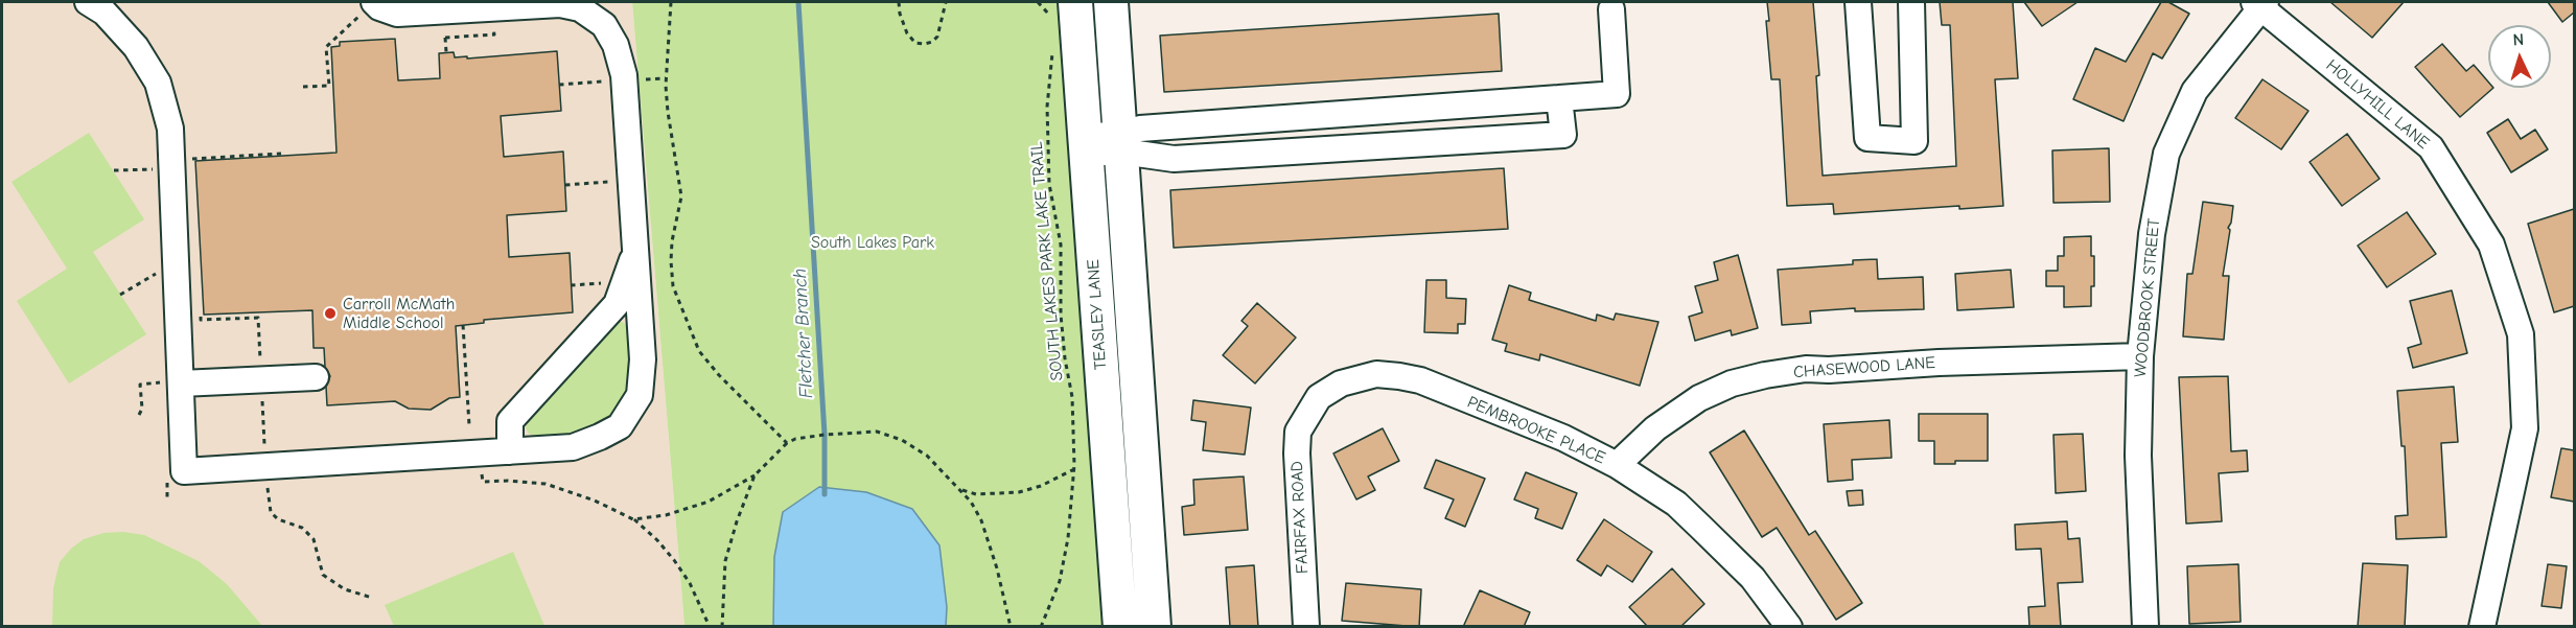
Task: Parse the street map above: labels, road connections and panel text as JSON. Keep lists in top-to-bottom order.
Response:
{
  "streets": {
    "main road": ["TEASLEY LANE"],
    "street": [
      "HOLLYHILL LANE",
      "WOODBROOK STREET",
      "CHASEWOOD LANE",
      "PEMBROOKE PLACE",
      "FAIRFAX ROAD"
    ],
    "path": ["SOUTH LAKES PARK LAKE TRAIL"]
  },
  "crossings": [
    ["HOLLYHILL LANE", "WOODBROOK STREET"],
    ["WOODBROOK STREET", "CHASEWOOD LANE"],
    ["CHASEWOOD LANE", "PEMBROOKE PLACE"],
    ["PEMBROOKE PLACE", "FAIRFAX ROAD"]
  ],
  "water": ["Fletcher Branch"],
  "parks": ["South Lakes Park"],
  "places": ["Carroll McMath Middle School"],
  "north": "top"
}
